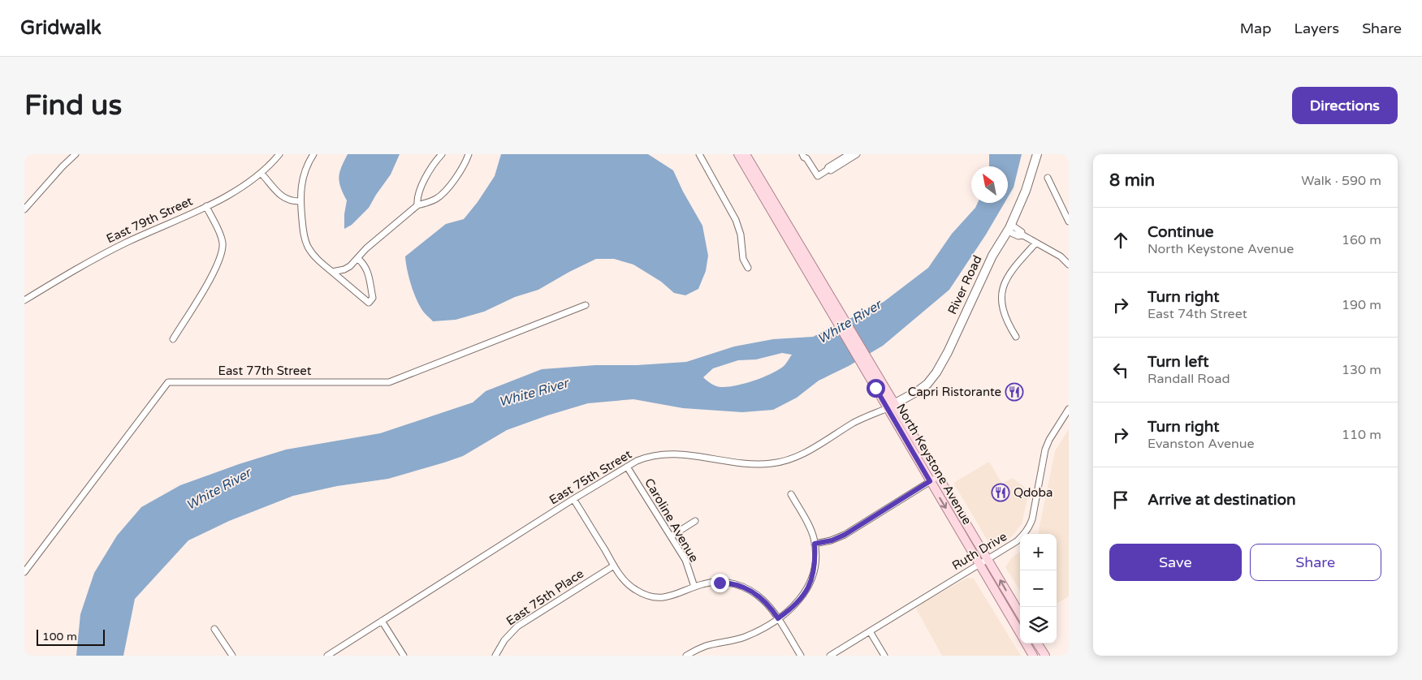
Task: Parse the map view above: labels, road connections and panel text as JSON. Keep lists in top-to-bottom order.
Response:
{
  "streets": {
    "main road": ["North Keystone Avenue"],
    "street": [
      "East 79th Street",
      "River Road",
      "East 77th Street",
      "East 75th Street",
      "Caroline Avenue",
      "Ruth Drive",
      "East 75th Place"
    ]
  },
  "crossings": [
    ["River Road", "North Keystone Avenue"],
    ["River Road", "East 75th Street"],
    ["North Keystone Avenue", "East 75th Street"],
    ["North Keystone Avenue", "Ruth Drive"],
    ["East 75th Street", "Caroline Avenue"]
  ],
  "water": ["White River"],
  "places": {
    "restaurant": ["Capri Ristorante", "Qdoba"]
  },
  "scale_bar": "100 m",
  "north": "top left",
  "page": {
    "header": "Gridwalk",
    "nav": ["Map", "Layers", "Share"],
    "buttons": [
      "Directions",
      ["Save", "Share"]
    ],
    "title": "Find us",
    "heading": ["8 min", "Walk · 590 m"],
    "list": [
      ["Continue", "North Keystone Avenue", "160 m"],
      ["Turn right", "East 74th Street", "190 m"],
      ["Turn left", "Randall Road", "130 m"],
      ["Turn right", "Evanston Avenue", "110 m"],
      "Arrive at destination"
    ],
    "map_buttons": ["+", "−"],
    "scale": "100 m"
  }
}
